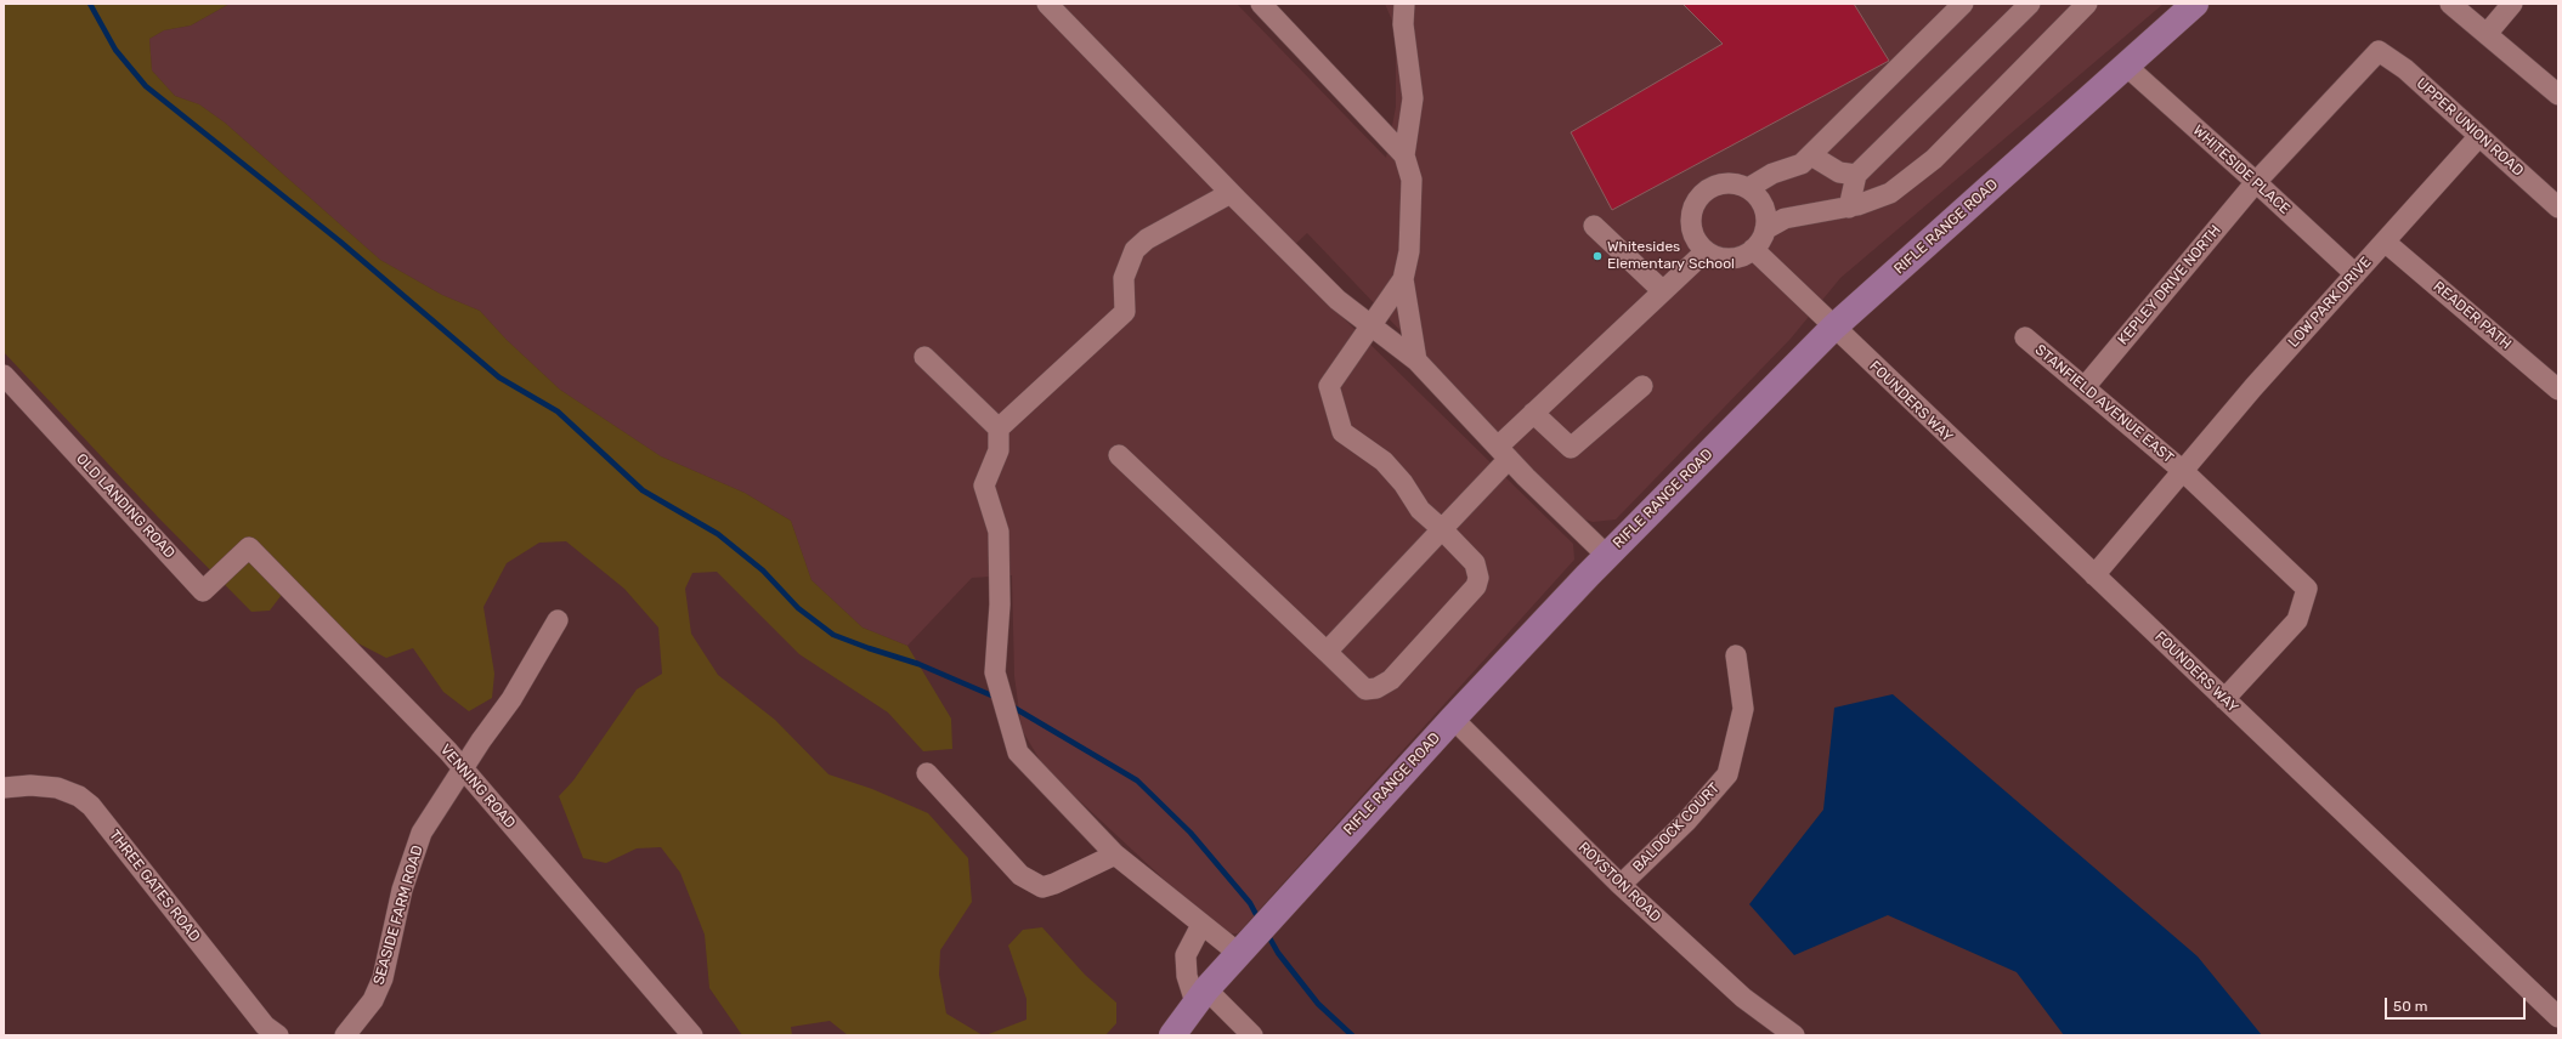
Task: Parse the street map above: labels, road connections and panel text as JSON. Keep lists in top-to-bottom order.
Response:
{
  "streets": {
    "main road": ["RIFLE RANGE ROAD"],
    "street": [
      "UPPER UNION ROAD",
      "WHITESIDE PLACE",
      "KEPLEY DRIVE NORTH",
      "LOW PARK DRIVE",
      "READER PATH",
      "FOUNDERS WAY",
      "STANFIELD AVENUE EAST",
      "OLD LANDING ROAD",
      "VENNING ROAD",
      "BALDOCK COURT",
      "ROYSTON ROAD",
      "THREE GATES ROAD",
      "SEASIDE FARM ROAD"
    ]
  },
  "crossings": [
    ["UPPER UNION ROAD", "KEPLEY DRIVE NORTH"],
    ["UPPER UNION ROAD", "LOW PARK DRIVE"],
    ["WHITESIDE PLACE", "RIFLE RANGE ROAD"],
    ["WHITESIDE PLACE", "KEPLEY DRIVE NORTH"],
    ["WHITESIDE PLACE", "LOW PARK DRIVE"],
    ["RIFLE RANGE ROAD", "FOUNDERS WAY"],
    ["RIFLE RANGE ROAD", "ROYSTON ROAD"],
    ["KEPLEY DRIVE NORTH", "STANFIELD AVENUE EAST"],
    ["LOW PARK DRIVE", "READER PATH"],
    ["LOW PARK DRIVE", "FOUNDERS WAY"],
    ["LOW PARK DRIVE", "STANFIELD AVENUE EAST"],
    ["FOUNDERS WAY", "STANFIELD AVENUE EAST"],
    ["OLD LANDING ROAD", "VENNING ROAD"],
    ["VENNING ROAD", "SEASIDE FARM ROAD"],
    ["BALDOCK COURT", "ROYSTON ROAD"]
  ],
  "places": ["Whitesides Elementary School"],
  "scale_bar": "50 m"
}
